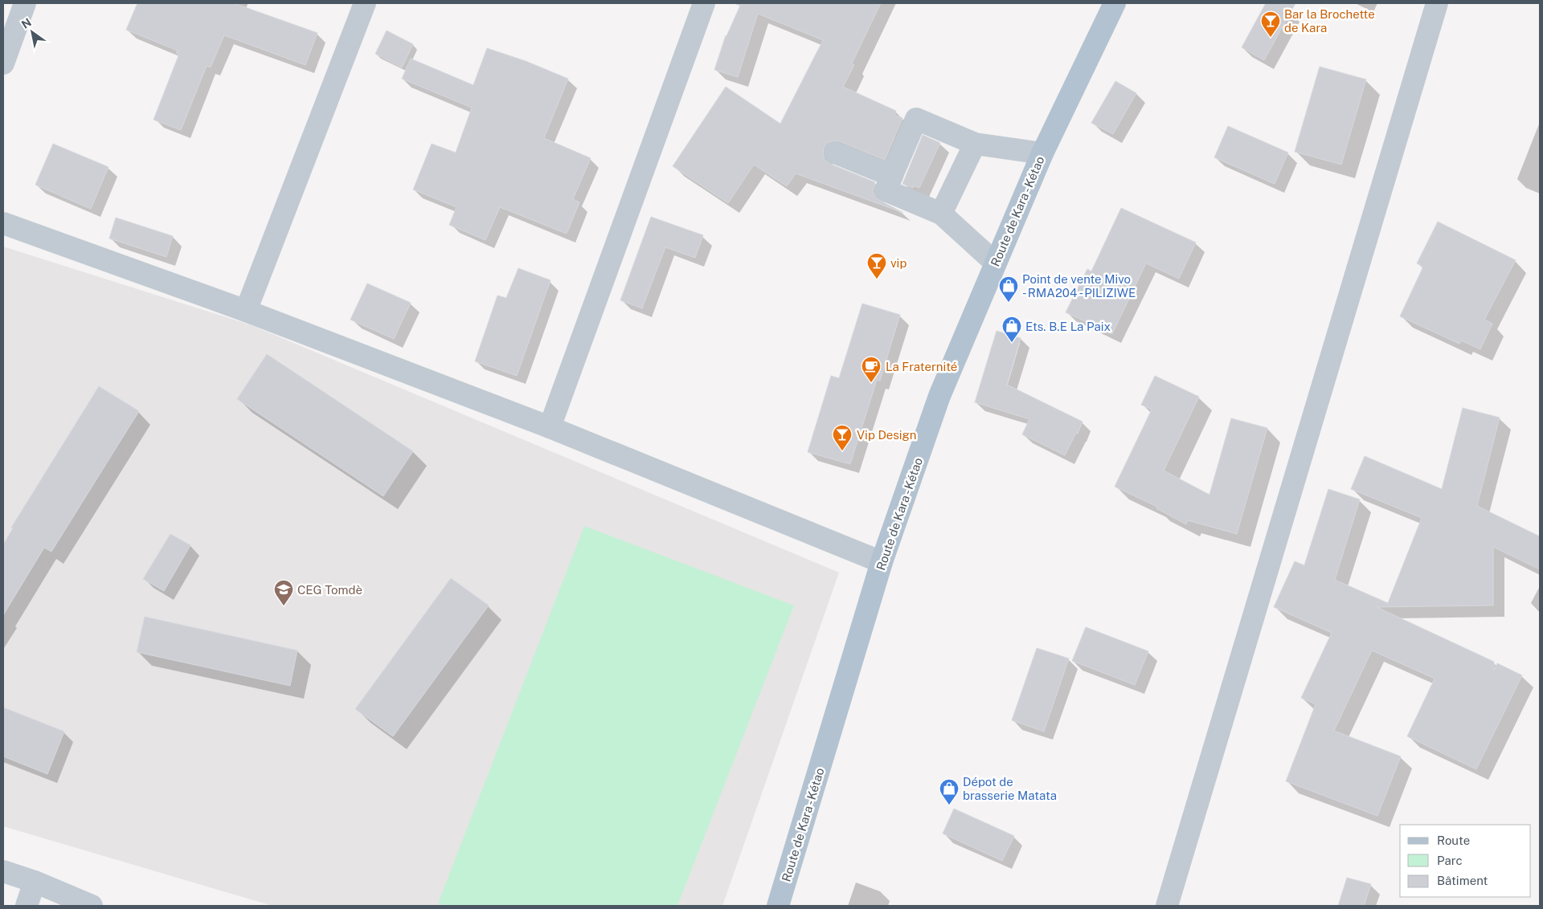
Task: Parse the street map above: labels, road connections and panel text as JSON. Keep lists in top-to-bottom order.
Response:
{
  "streets": {
    "main road": ["Route de Kara - Kétao"]
  },
  "places": {
    "bar": ["Bar la Brochette de Kara", "vip", "Vip Design"],
    "shop": ["Point de vente Mivo - RMA204 - PILIZIWE", "Ets. B.E La Paix", "Dépot de brasserie Matata"],
    "cafe": ["La Fraternité"],
    "school or university": ["CEG Tomdè"]
  },
  "legend": ["Route", "Parc", "Bâtiment"],
  "north": "top left"
}
